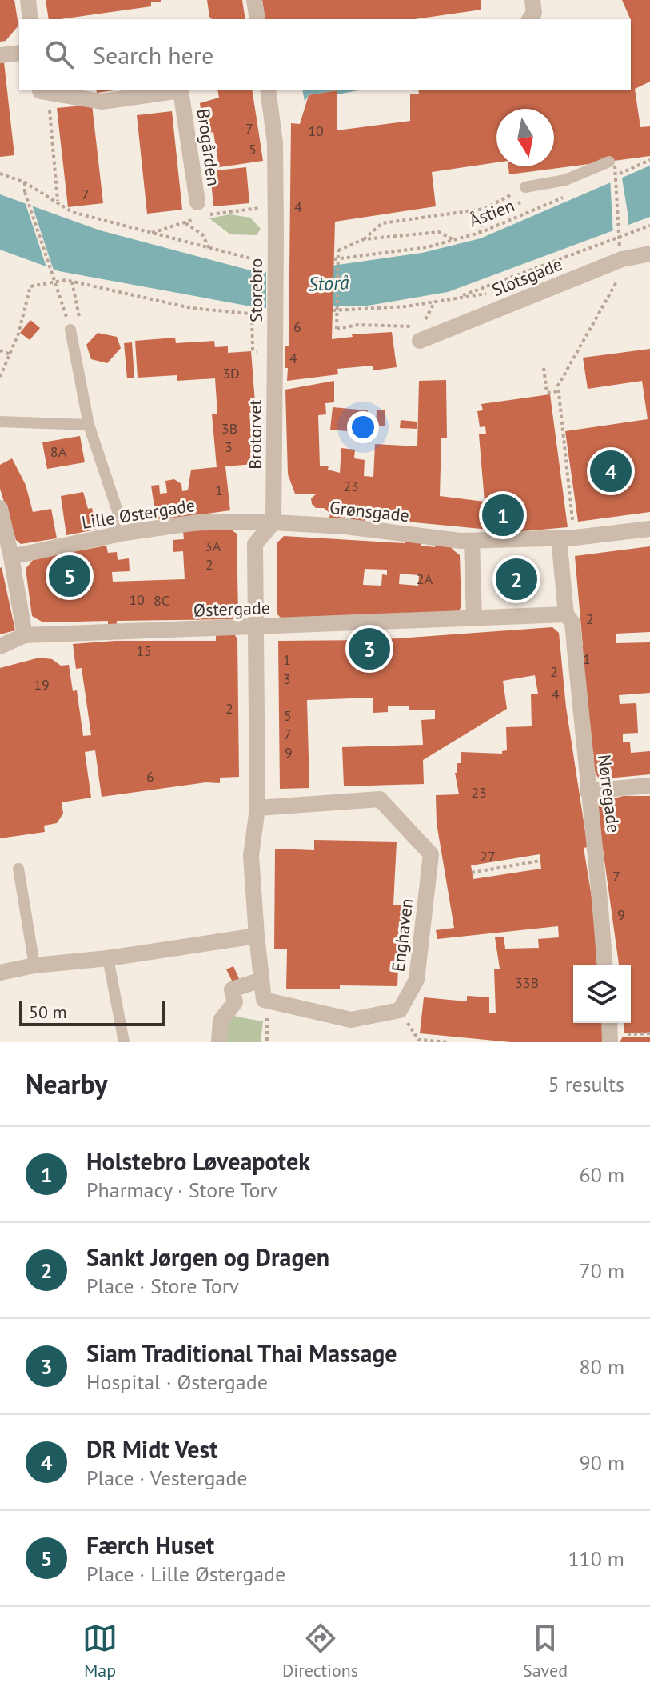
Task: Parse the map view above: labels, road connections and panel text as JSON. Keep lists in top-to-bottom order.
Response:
{
  "streets": {
    "street": [
      "Brogården",
      "Slotsgade",
      "Storebro",
      "Brotorvet",
      "Grønsgade",
      "Lille Østergade",
      "Østergade",
      "Nørregade",
      "Enghaven"
    ],
    "path": ["Åstien"]
  },
  "crossings": [
    ["Storebro", "Brotorvet"],
    ["Brotorvet", "Grønsgade"],
    ["Brotorvet", "Lille Østergade"],
    ["Grønsgade", "Lille Østergade"],
    ["Grønsgade", "Nørregade"],
    ["Østergade", "Nørregade"]
  ],
  "water": ["Storå"],
  "house_numbers": [
    "7",
    "10",
    "5",
    "7",
    "4",
    "6",
    "4",
    "3D",
    "3B",
    "3",
    "8A",
    "23",
    "1",
    "3A",
    "2",
    "2A",
    "10",
    "8C",
    "2",
    "15",
    "1",
    "1",
    "2",
    "3",
    "19",
    "4",
    "2",
    "5",
    "7",
    "9",
    "6",
    "23",
    "27",
    "7",
    "9",
    "33B"
  ],
  "scale_bar": "50 m",
  "north": "bottom",
  "page": {
    "search": "Search here",
    "pins": [
      "4",
      "1",
      "5",
      "2",
      "3"
    ],
    "scale": "50 m",
    "heading": ["Nearby", "5 results"],
    "list": [
      {
        "mark": "1",
        "name": "Holstebro Løveapotek",
        "note": "Pharmacy · Store Torv",
        "value": "60 m"
      },
      {
        "mark": "2",
        "name": "Sankt Jørgen og Dragen",
        "note": "Place · Store Torv",
        "value": "70 m"
      },
      {
        "mark": "3",
        "name": "Siam Traditional Thai Massage",
        "note": "Hospital · Østergade",
        "value": "80 m"
      },
      {
        "mark": "4",
        "name": "DR Midt Vest",
        "note": "Place · Vestergade",
        "value": "90 m"
      },
      {
        "mark": "5",
        "name": "Færch Huset",
        "note": "Place · Lille Østergade",
        "value": "110 m"
      }
    ],
    "nav": ["Map", "Directions", "Saved"]
  }
}
